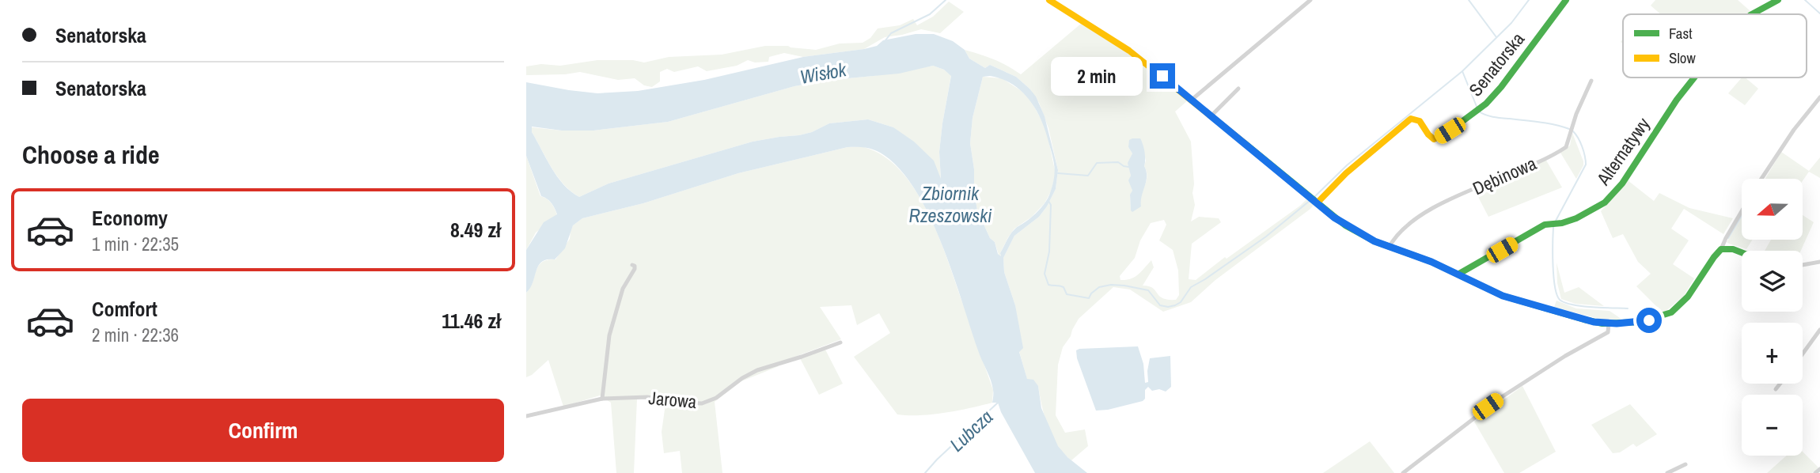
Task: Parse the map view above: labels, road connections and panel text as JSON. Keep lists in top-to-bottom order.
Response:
{
  "streets": {
    "street": [
      "Senatorska",
      "Alternatywy",
      "Dębinowa",
      "Jarowa"
    ]
  },
  "water": ["Wisłok", "Zbiornik Rzeszowski", "Lubcza"],
  "legend": ["Fast", "Slow"],
  "north": "left",
  "page": {
    "banner": ["Senatorska", "Senatorska"],
    "bubble": "2 min",
    "heading": "Choose a ride",
    "map_buttons": ["+", "−"],
    "list": [
      {
        "name": "Economy",
        "note": "1 min · 22:35",
        "value": "8.49 zł"
      },
      {
        "name": "Comfort",
        "note": "2 min · 22:36",
        "value": "11.46 zł"
      }
    ],
    "buttons": "Confirm"
  }
}
